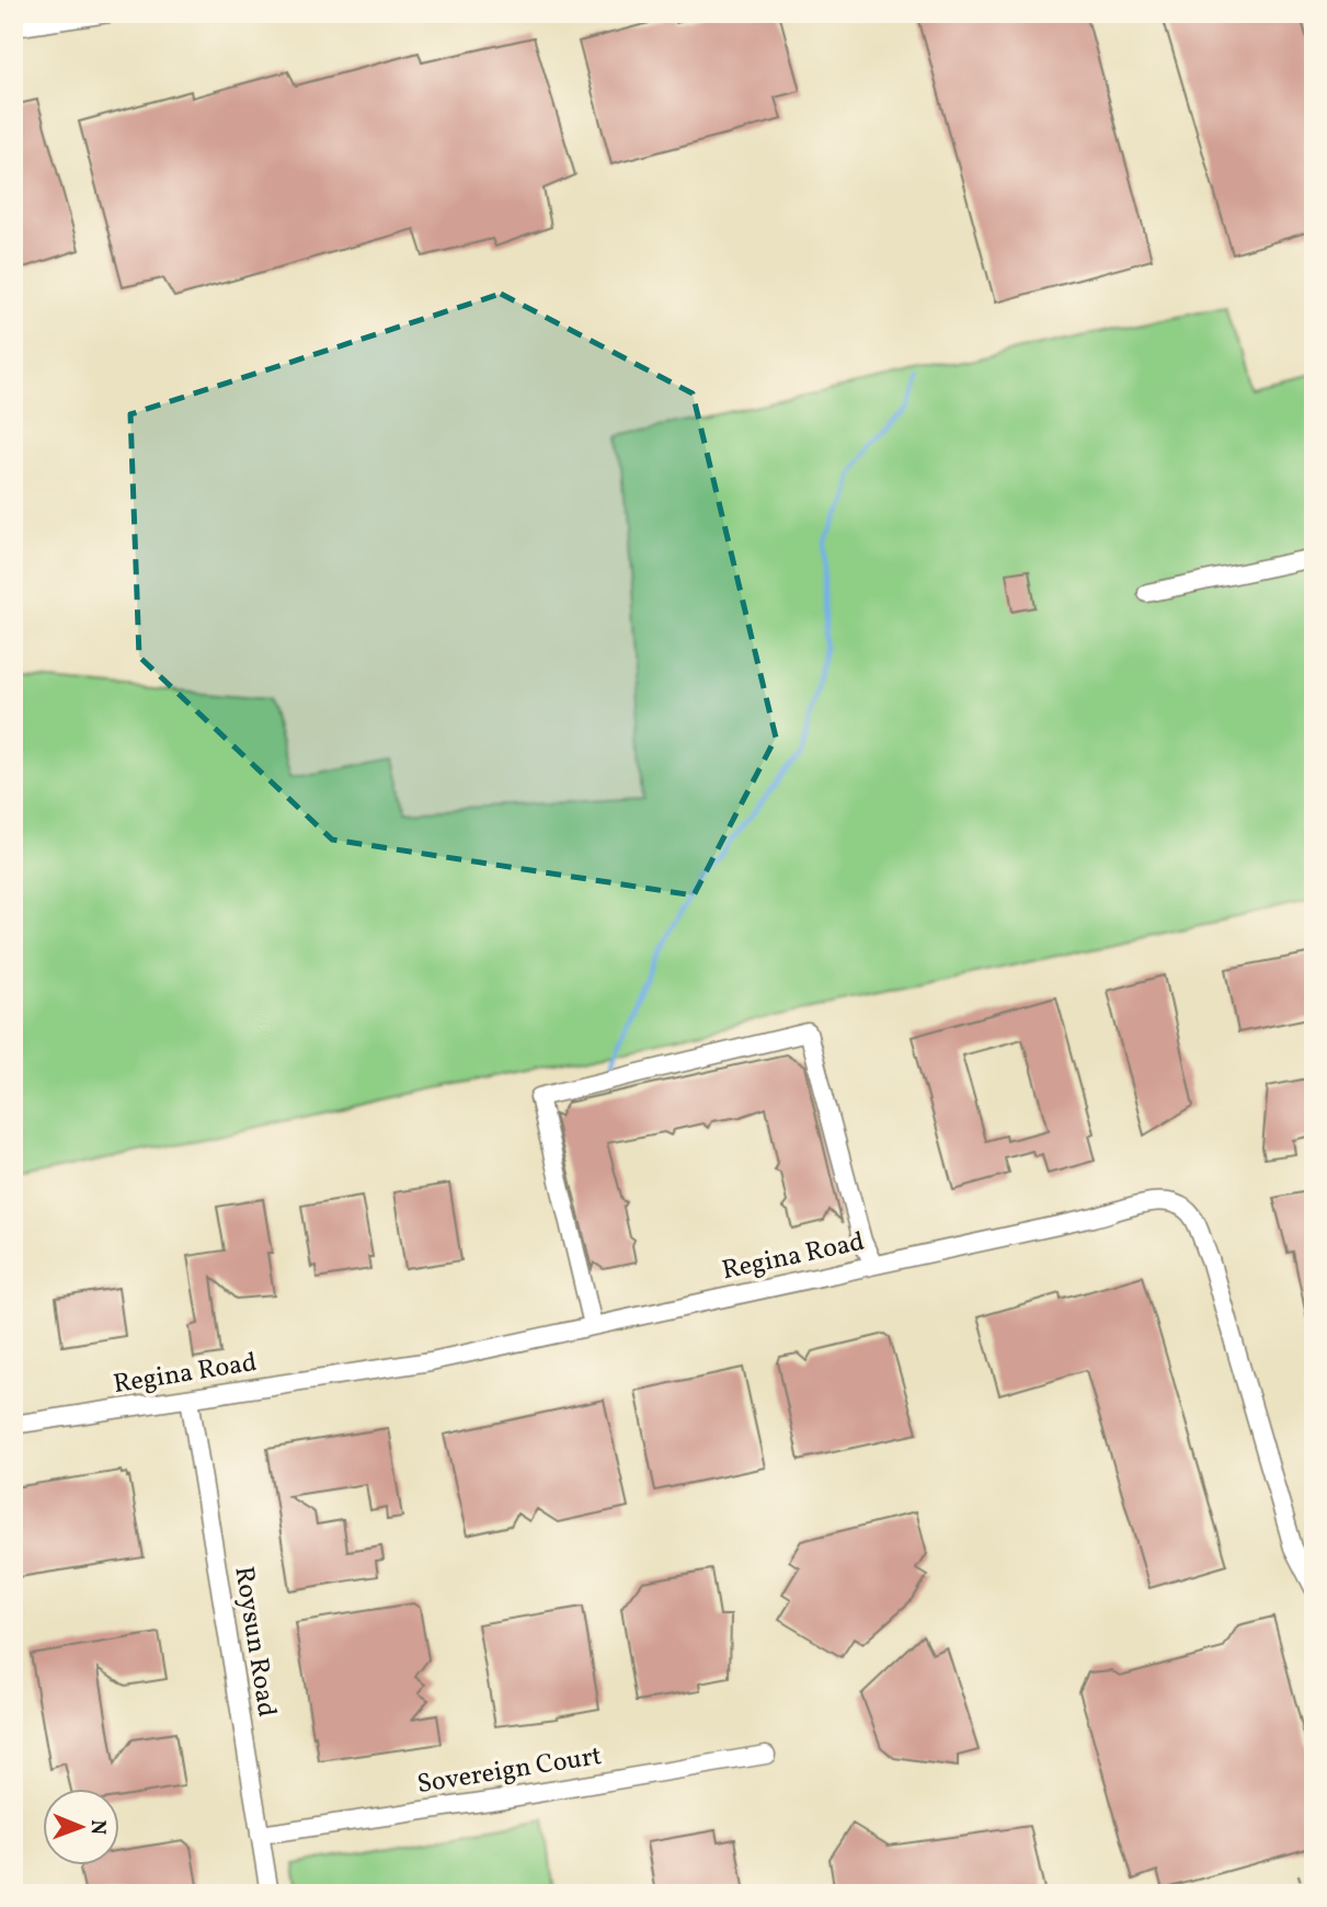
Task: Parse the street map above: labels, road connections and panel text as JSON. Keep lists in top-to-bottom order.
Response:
{
  "streets": {
    "street": ["Regina Road", "Roysun Road", "Sovereign Court"]
  },
  "crossings": [
    ["Regina Road", "Roysun Road"],
    ["Roysun Road", "Sovereign Court"]
  ],
  "north": "right"
}
